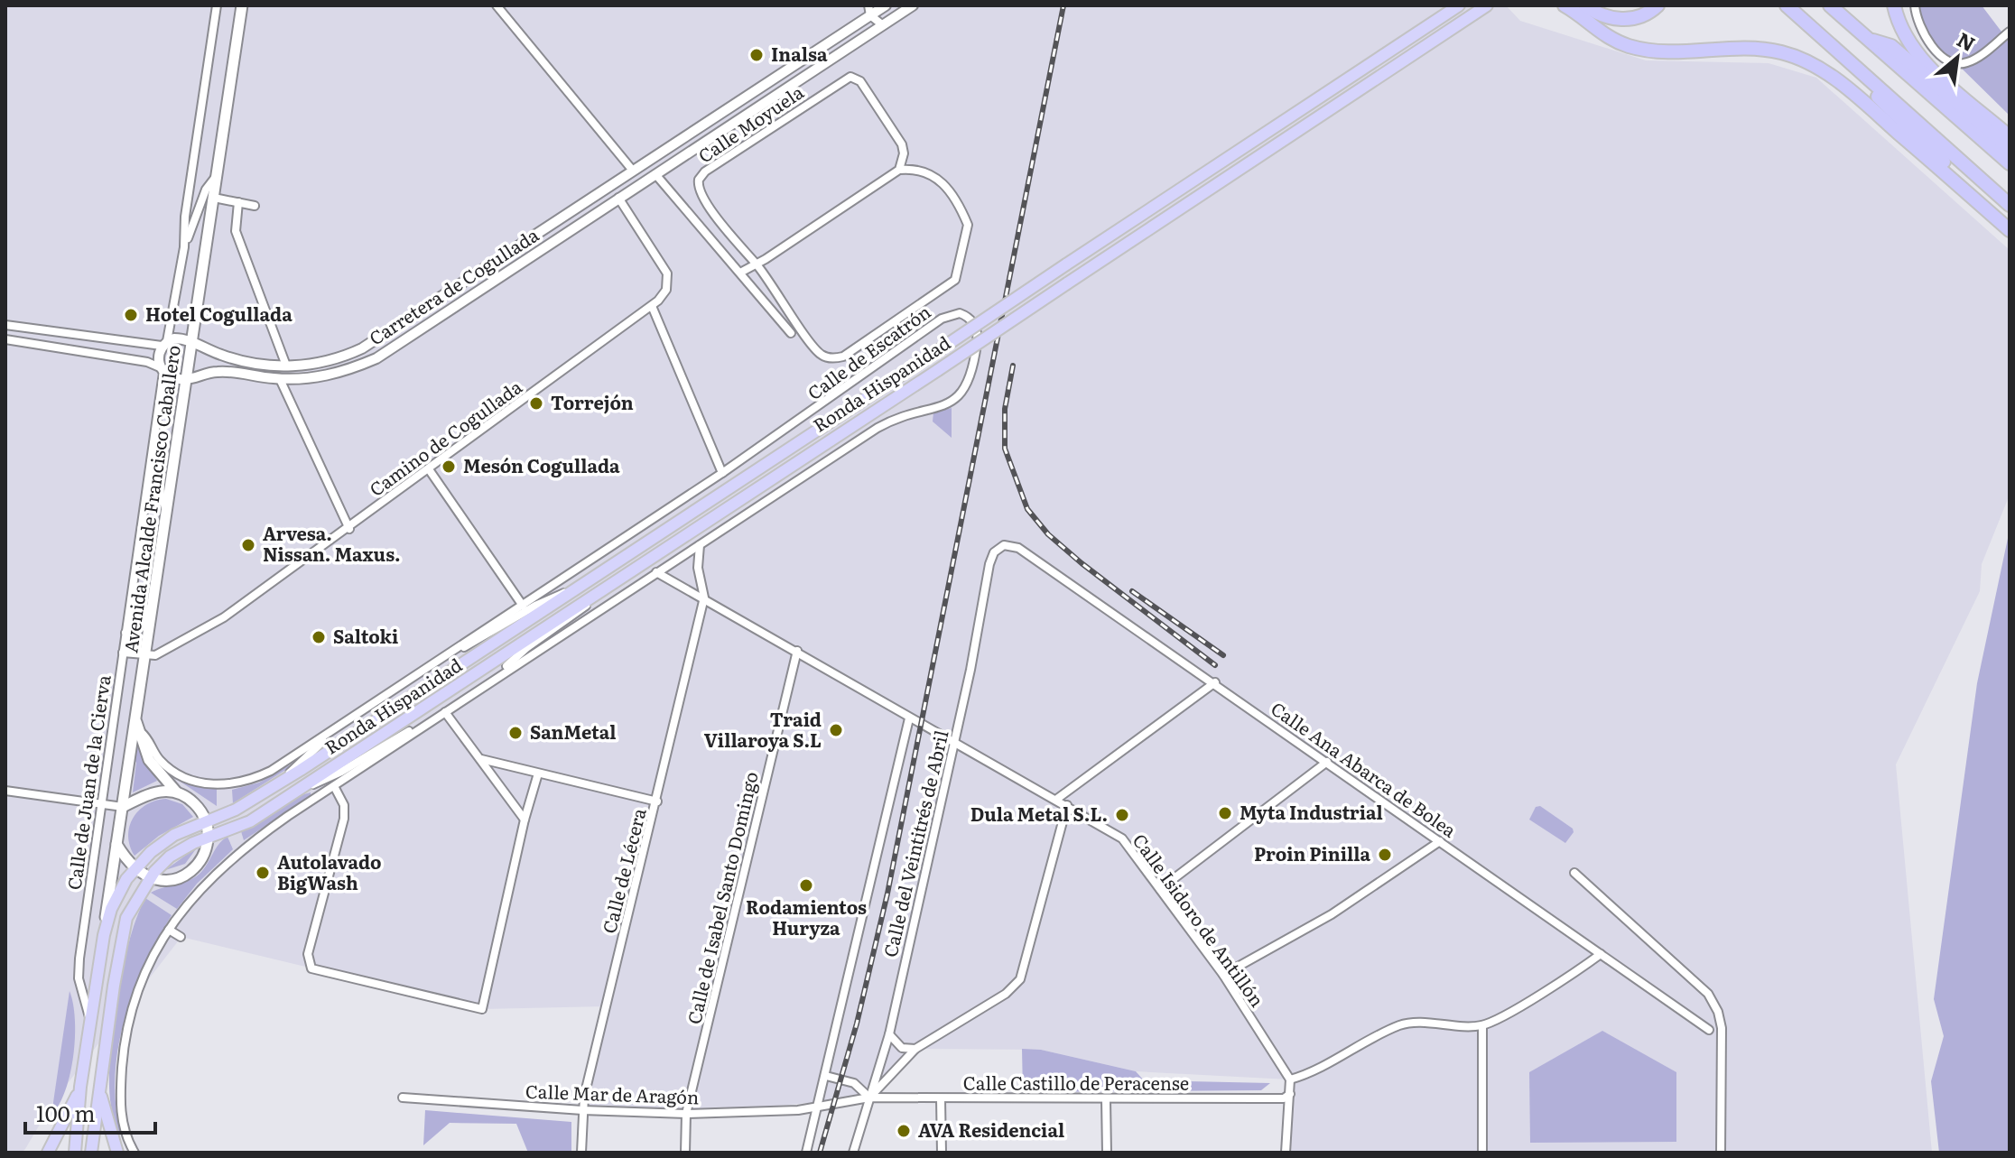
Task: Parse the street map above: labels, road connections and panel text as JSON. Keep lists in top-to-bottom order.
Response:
{
  "streets": {
    "highway": ["Ronda Hispanidad"],
    "main road": ["Avenida Alcalde Francisco Caballero"],
    "street": [
      "Calle Moyuela",
      "Carretera de Cogullada",
      "Calle de Escatrón",
      "Camino de Cogullada",
      "Calle Ana Abarca de Bolea",
      "Calle de Juan de la Cierva",
      "Calle del Veintitrés de Abril",
      "Calle de Lécera",
      "Calle de Isabel Santo Domingo",
      "Calle Isidoro de Antillón",
      "Calle Castillo de Peracense",
      "Calle Mar de Aragón"
    ]
  },
  "crossings": [
    ["Carretera de Cogullada", "Camino de Cogullada"],
    ["Carretera de Cogullada", "Avenida Alcalde Francisco Caballero"],
    ["Carretera de Cogullada", "Calle de Juan de la Cierva"],
    ["Calle de Escatrón", "Ronda Hispanidad"],
    ["Calle de Escatrón", "Avenida Alcalde Francisco Caballero"],
    ["Calle de Escatrón", "Calle Isidoro de Antillón"],
    ["Ronda Hispanidad", "Avenida Alcalde Francisco Caballero"],
    ["Ronda Hispanidad", "Calle de Juan de la Cierva"],
    ["Camino de Cogullada", "Avenida Alcalde Francisco Caballero"],
    ["Calle Ana Abarca de Bolea", "Calle del Veintitrés de Abril"],
    ["Calle del Veintitrés de Abril", "Calle Isidoro de Antillón"],
    ["Calle del Veintitrés de Abril", "Calle Castillo de Peracense"],
    ["Calle del Veintitrés de Abril", "Calle Mar de Aragón"],
    ["Calle de Lécera", "Calle Isidoro de Antillón"],
    ["Calle de Lécera", "Calle Mar de Aragón"],
    ["Calle de Isabel Santo Domingo", "Calle Isidoro de Antillón"],
    ["Calle de Isabel Santo Domingo", "Calle Mar de Aragón"]
  ],
  "places": [
    "Inalsa",
    "Hotel Cogullada",
    "Torrejón",
    "Mesón Cogullada",
    "Arvesa. Nissan. Maxus.",
    "Saltoki",
    "Traid Villaroya S.L",
    "SanMetal",
    "Myta Industrial",
    "Dula Metal S.L.",
    "Proin Pinilla",
    "Autolavado BigWash",
    "Rodamientos Huryza",
    "AVA Residencial"
  ],
  "scale_bar": "100 m",
  "north": "top right"
}
